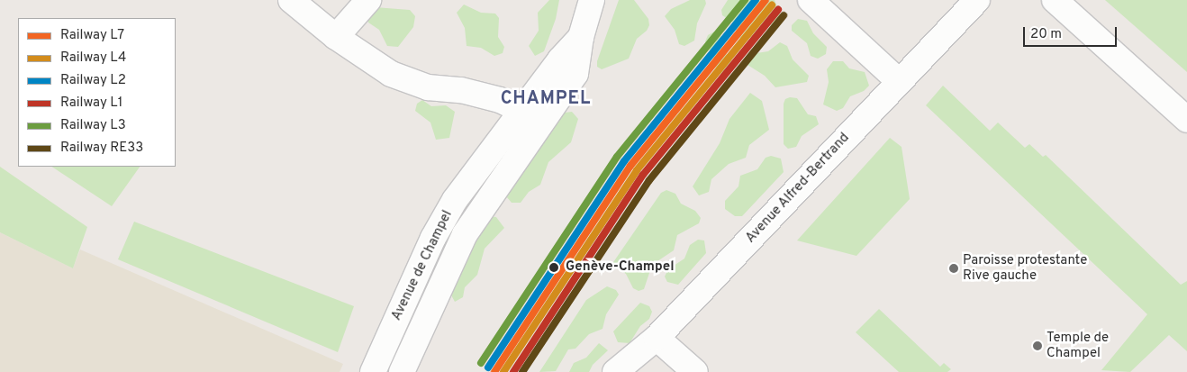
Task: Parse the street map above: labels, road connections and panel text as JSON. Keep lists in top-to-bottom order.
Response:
{
  "streets": {
    "street": ["Avenue Alfred-Bertrand", "Avenue de Champel"]
  },
  "districts": ["CHAMPEL"],
  "places": ["Genève-Champel", "Paroisse protestante Rive gauche", "Temple de Champel"],
  "lines": [
    "rail line L7",
    "rail line L2",
    "rail line L3",
    "rail line L4",
    "rail line L1",
    "rail line RE33"
  ],
  "legend": [
    "Railway L7",
    "Railway L4",
    "Railway L2",
    "Railway L1",
    "Railway L3",
    "Railway RE33"
  ],
  "scale_bar": "20 m"
}
